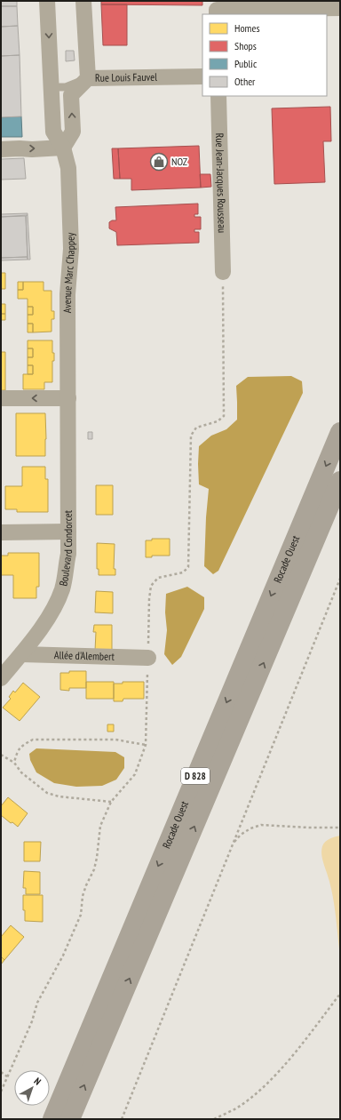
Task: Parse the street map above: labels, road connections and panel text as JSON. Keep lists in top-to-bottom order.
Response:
{
  "streets": {
    "main road": ["Rocade Ouest", "D 828"],
    "street": [
      "Rue Louis Fauvel",
      "Rue Jean-Jacques Rousseau",
      "Avenue Marc Chappey",
      "Boulevard Condorcet",
      "Allée d'Alembert"
    ]
  },
  "crossings": [
    ["Rue Louis Fauvel", "Avenue Marc Chappey"],
    ["Avenue Marc Chappey", "Boulevard Condorcet"],
    ["Boulevard Condorcet", "Allée d'Alembert"]
  ],
  "places": {
    "shop": ["NOZ"]
  },
  "legend": [
    "Homes",
    "Shops",
    "Public",
    "Other"
  ],
  "north": "top right"
}
